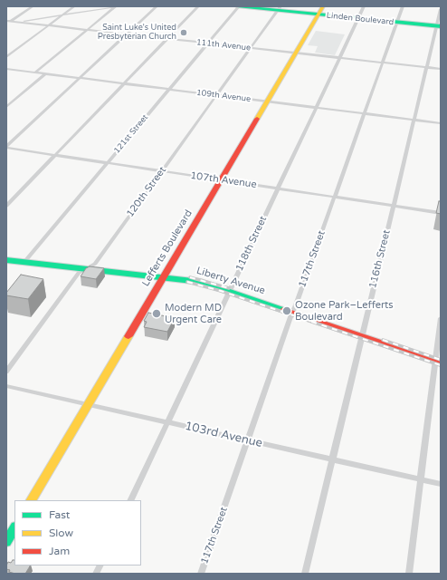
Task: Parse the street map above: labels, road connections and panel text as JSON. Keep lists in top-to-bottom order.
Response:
{
  "streets": {
    "street": [
      "Linden Boulevard",
      "111th Avenue",
      "109th Avenue",
      "121st Street",
      "107th Avenue",
      "120th Street",
      "118th Street",
      "Lefferts Boulevard",
      "117th Street",
      "116th Street",
      "Liberty Avenue",
      "103rd Avenue"
    ]
  },
  "crossings": [
    ["Linden Boulevard", "121st Street"],
    ["Linden Boulevard", "120th Street"],
    ["Linden Boulevard", "118th Street"],
    ["Linden Boulevard", "Lefferts Boulevard"],
    ["Linden Boulevard", "117th Street"],
    ["Linden Boulevard", "116th Street"],
    ["111th Avenue", "121st Street"],
    ["111th Avenue", "120th Street"],
    ["111th Avenue", "118th Street"],
    ["111th Avenue", "Lefferts Boulevard"],
    ["111th Avenue", "117th Street"],
    ["111th Avenue", "116th Street"],
    ["109th Avenue", "121st Street"],
    ["109th Avenue", "120th Street"],
    ["109th Avenue", "118th Street"],
    ["109th Avenue", "Lefferts Boulevard"],
    ["109th Avenue", "117th Street"],
    ["109th Avenue", "116th Street"],
    ["121st Street", "107th Avenue"],
    ["121st Street", "Liberty Avenue"],
    ["107th Avenue", "120th Street"],
    ["107th Avenue", "118th Street"],
    ["107th Avenue", "Lefferts Boulevard"],
    ["107th Avenue", "117th Street"],
    ["107th Avenue", "116th Street"],
    ["120th Street", "Liberty Avenue"],
    ["118th Street", "Liberty Avenue"],
    ["118th Street", "103rd Avenue"],
    ["Lefferts Boulevard", "Liberty Avenue"],
    ["Lefferts Boulevard", "103rd Avenue"],
    ["117th Street", "Liberty Avenue"],
    ["117th Street", "103rd Avenue"],
    ["116th Street", "Liberty Avenue"],
    ["116th Street", "103rd Avenue"]
  ],
  "places": ["Saint Luke's United Presbyterian Church", "Ozone Park–Lefferts Boulevard", "Modern MD Urgent Care"],
  "legend": ["Fast", "Slow", "Jam"]
}
